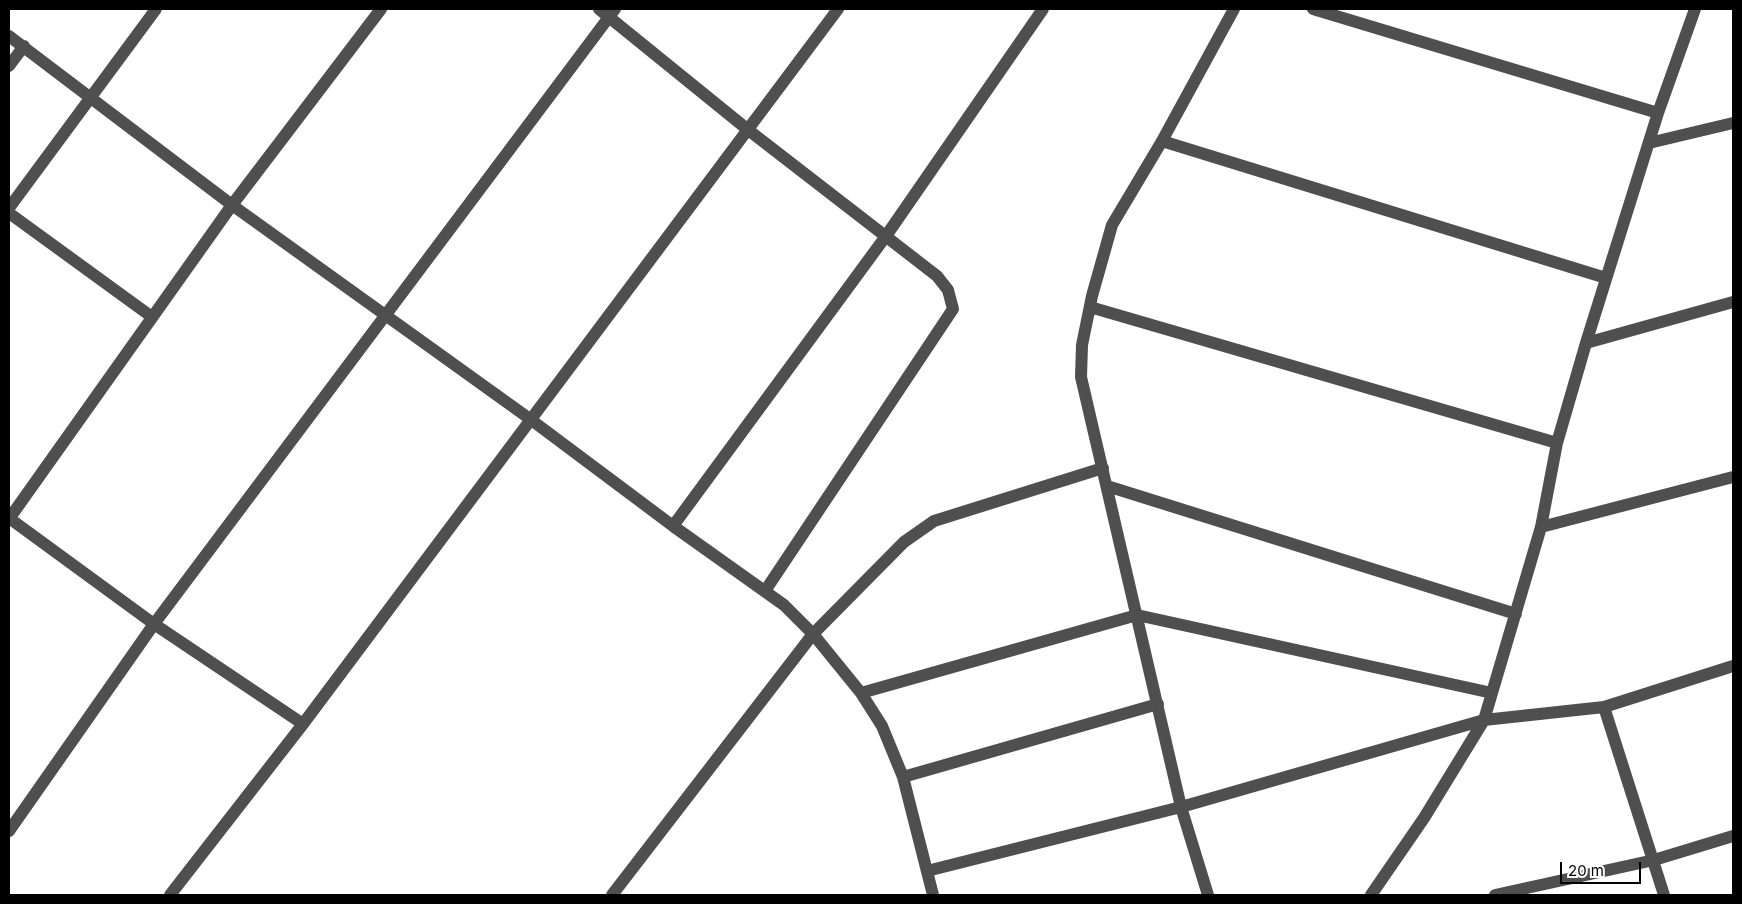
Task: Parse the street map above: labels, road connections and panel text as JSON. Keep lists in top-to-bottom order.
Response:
{
  "scale_bar": "20 m"
}
